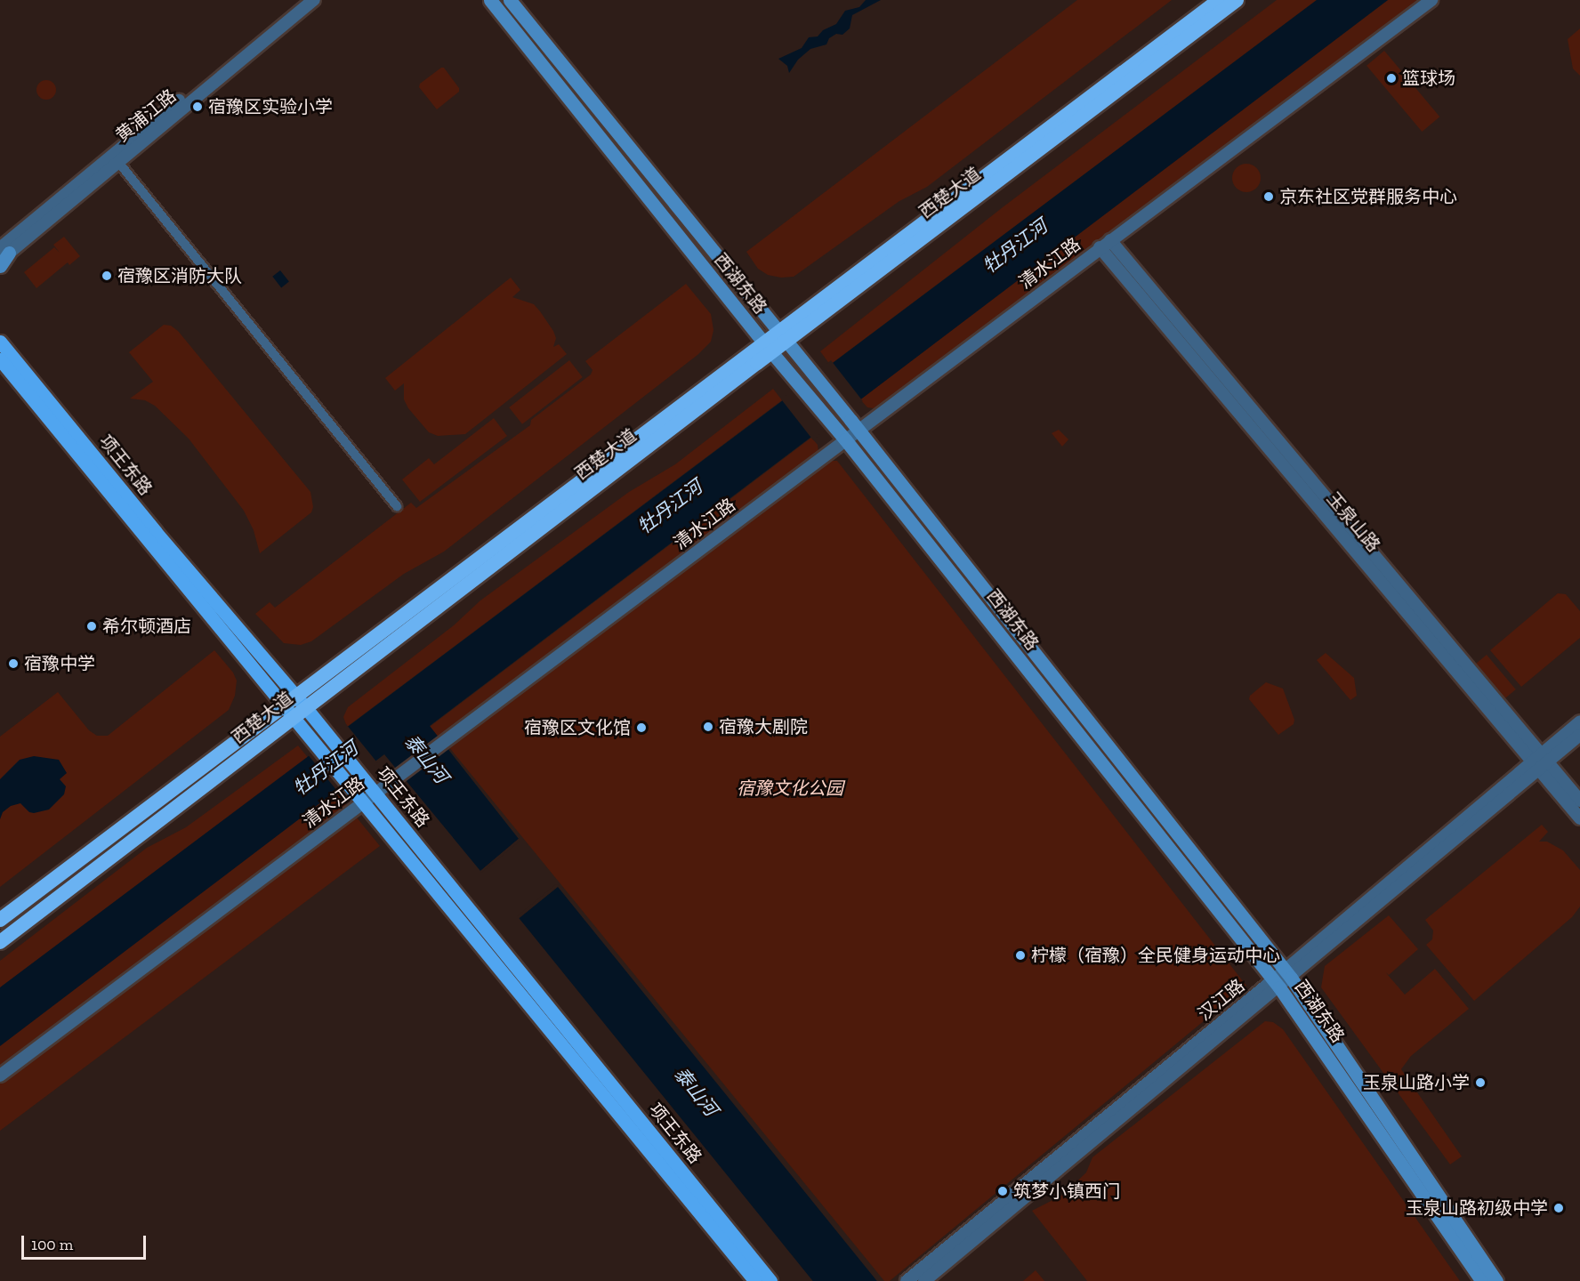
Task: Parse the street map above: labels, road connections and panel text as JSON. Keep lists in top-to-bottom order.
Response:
{
  "streets": {
    "highway": ["西楚大道"],
    "main road": ["西湖东路", "项王东路"],
    "street": [
      "黄浦江路",
      "清水江路",
      "玉泉山路",
      "汉江路"
    ]
  },
  "crossings": [
    ["西楚大道", "西湖东路"],
    ["西楚大道", "项王东路"],
    ["清水江路", "西湖东路"],
    ["清水江路", "项王东路"],
    ["清水江路", "玉泉山路"],
    ["西湖东路", "汉江路"],
    ["玉泉山路", "汉江路"]
  ],
  "water": ["牡丹江河", "泰山河"],
  "parks": ["宿豫文化公园"],
  "places": [
    "篮球场",
    "宿豫区实验小学",
    "京东社区党群服务中心",
    "宿豫区消防大队",
    "希尔顿酒店",
    "宿豫中学",
    "宿豫大剧院",
    "宿豫区文化馆",
    "柠檬（宿豫）全民健身运动中心",
    "玉泉山路小学",
    "筑梦小镇西门",
    "玉泉山路初级中学"
  ],
  "scale_bar": "100 m"
}
